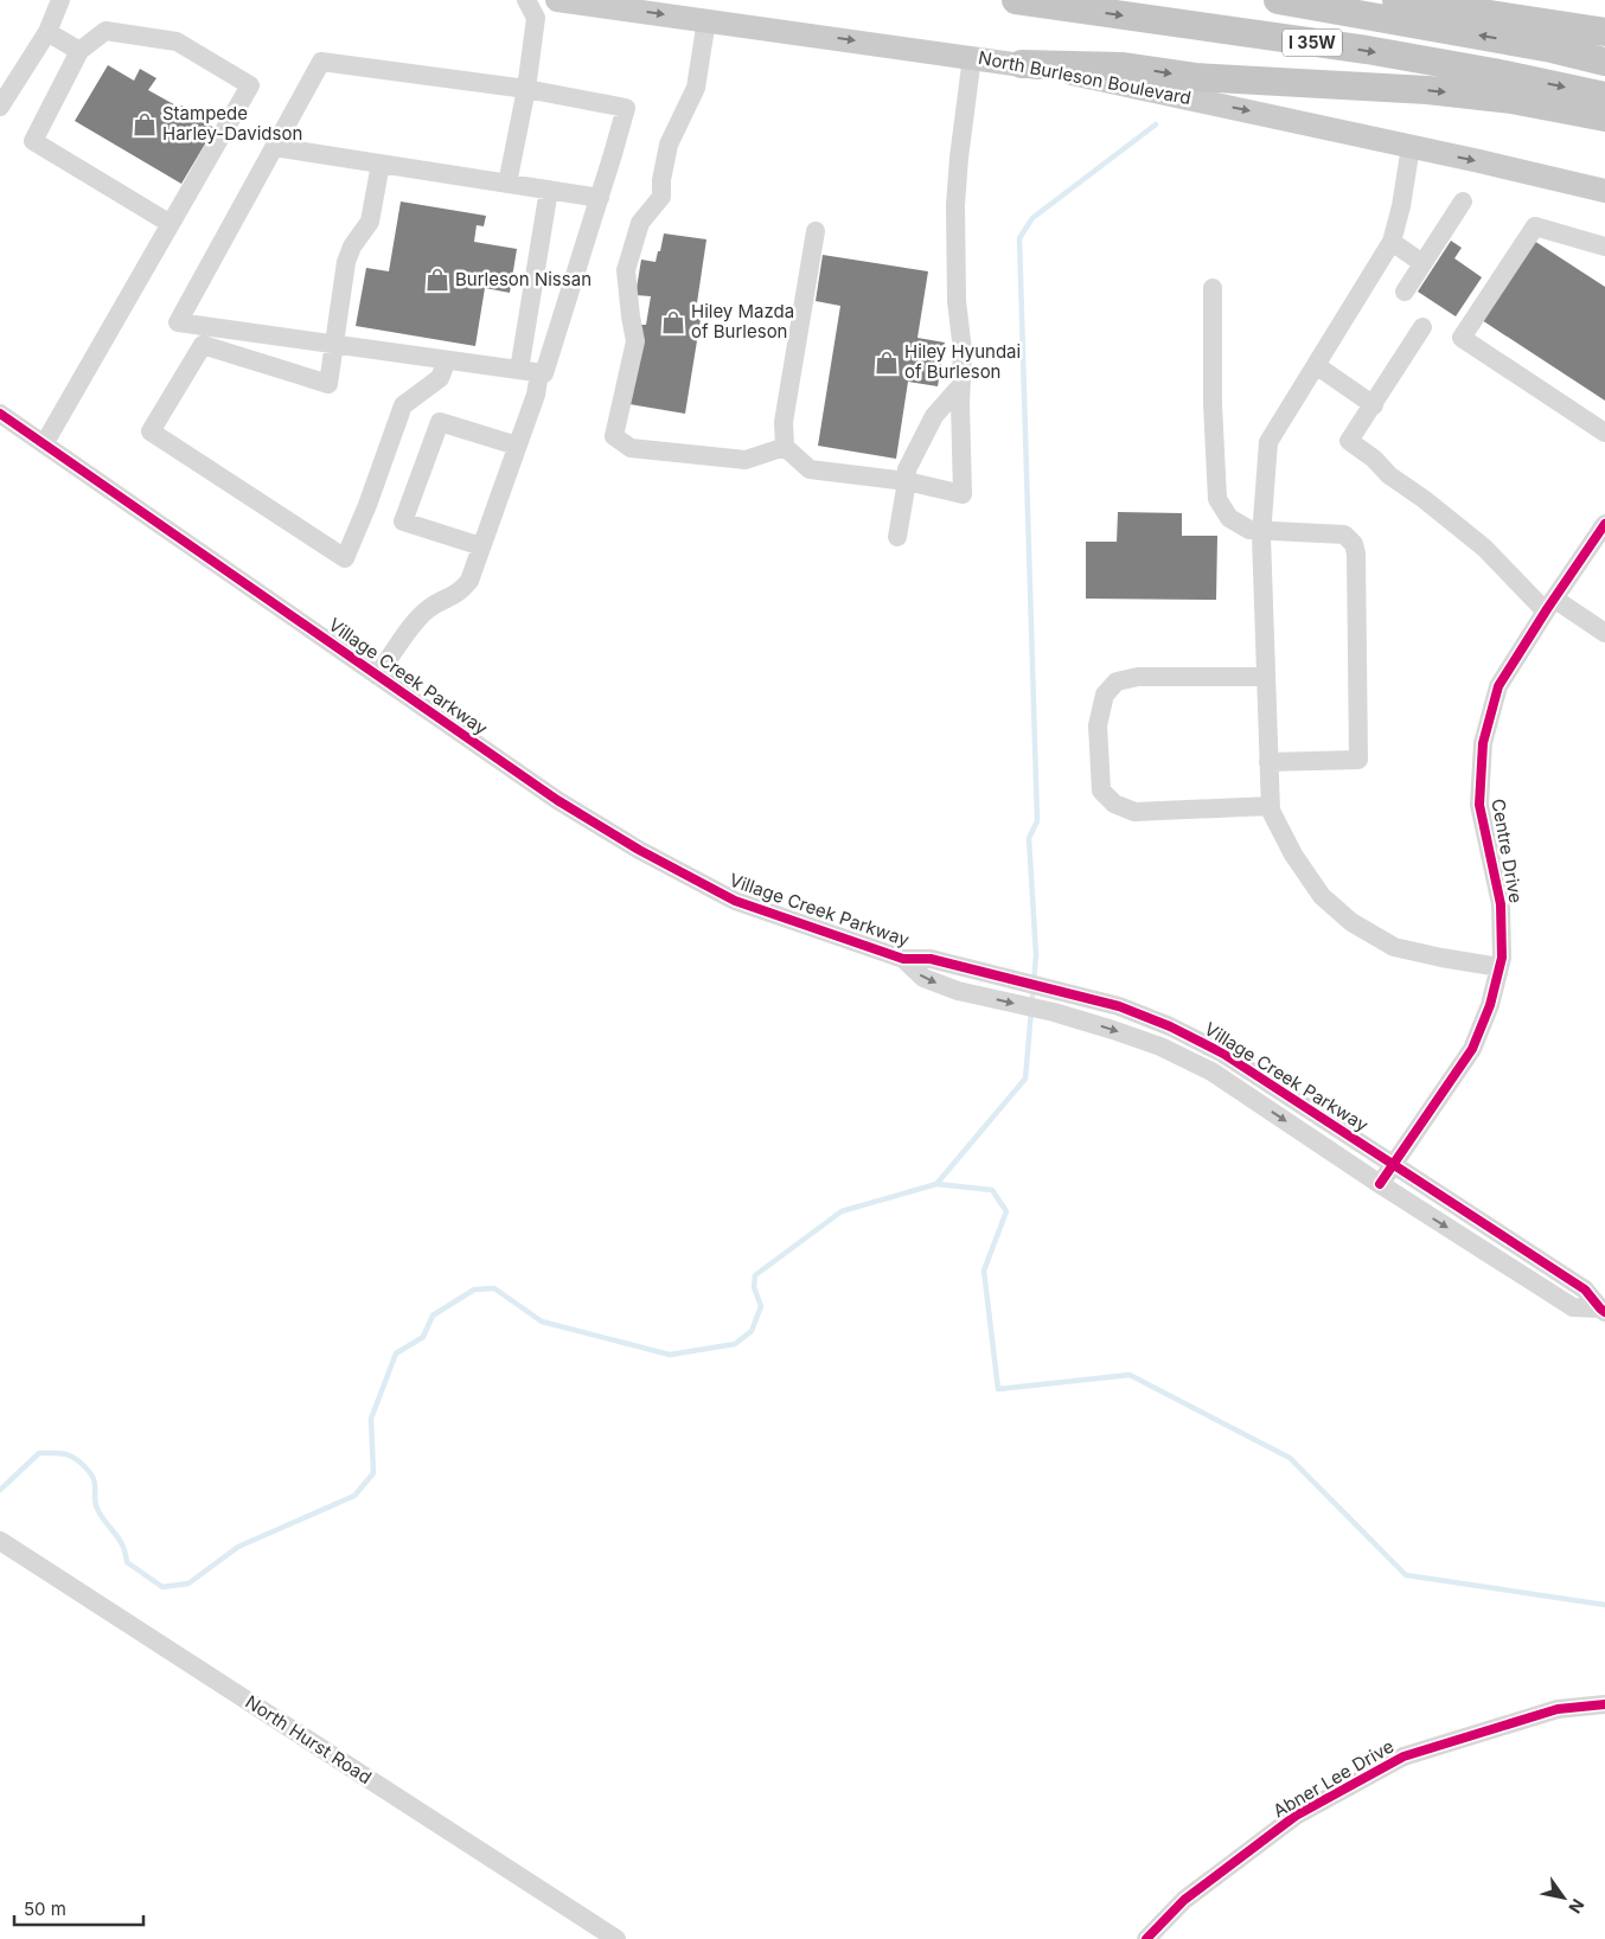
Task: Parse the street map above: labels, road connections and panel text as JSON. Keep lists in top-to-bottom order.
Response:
{
  "streets": {
    "highway": ["I 35W"],
    "main road": ["North Burleson Boulevard"],
    "street": [
      "Village Creek Parkway",
      "Centre Drive",
      "North Hurst Road",
      "Abner Lee Drive"
    ]
  },
  "crossings": [
    ["Village Creek Parkway", "Centre Drive"]
  ],
  "one_way": ["North Burleson Boulevard"],
  "places": {
    "shop": [
      "Stampede Harley-Davidson",
      "Burleson Nissan",
      "Hiley Mazda of Burleson",
      "Hiley Hyundai of Burleson"
    ]
  },
  "scale_bar": "50 m",
  "north": "bottom right"
}
